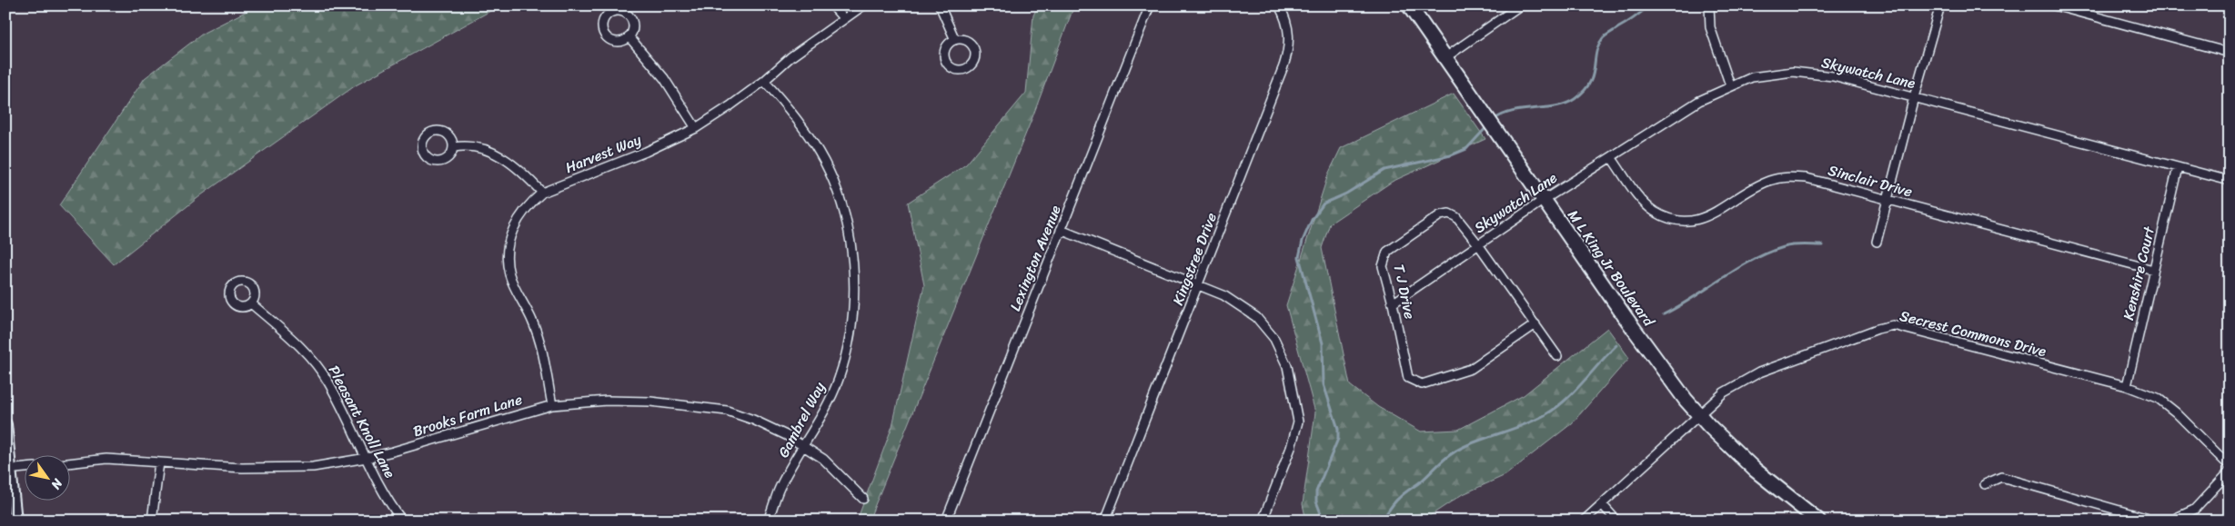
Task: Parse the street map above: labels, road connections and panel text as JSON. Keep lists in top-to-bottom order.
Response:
{
  "streets": {
    "main road": ["M L King Jr Boulevard"],
    "street": [
      "Skywatch Lane",
      "Harvest Way",
      "Sinclair Drive",
      "Lexington Avenue",
      "Kingstree Drive",
      "Kenshire Court",
      "T J Drive",
      "Secrest Commons Drive",
      "Brooks Farm Lane",
      "Gambrel Way",
      "Pleasant Knoll Lane"
    ]
  },
  "crossings": [
    ["Skywatch Lane", "Sinclair Drive"],
    ["Skywatch Lane", "M L King Jr Boulevard"],
    ["Skywatch Lane", "Kenshire Court"],
    ["Skywatch Lane", "T J Drive"],
    ["Harvest Way", "Brooks Farm Lane"],
    ["Harvest Way", "Gambrel Way"],
    ["Sinclair Drive", "Kenshire Court"],
    ["M L King Jr Boulevard", "Secrest Commons Drive"],
    ["Kenshire Court", "Secrest Commons Drive"],
    ["Brooks Farm Lane", "Gambrel Way"],
    ["Brooks Farm Lane", "Pleasant Knoll Lane"]
  ],
  "north": "bottom right"
}
